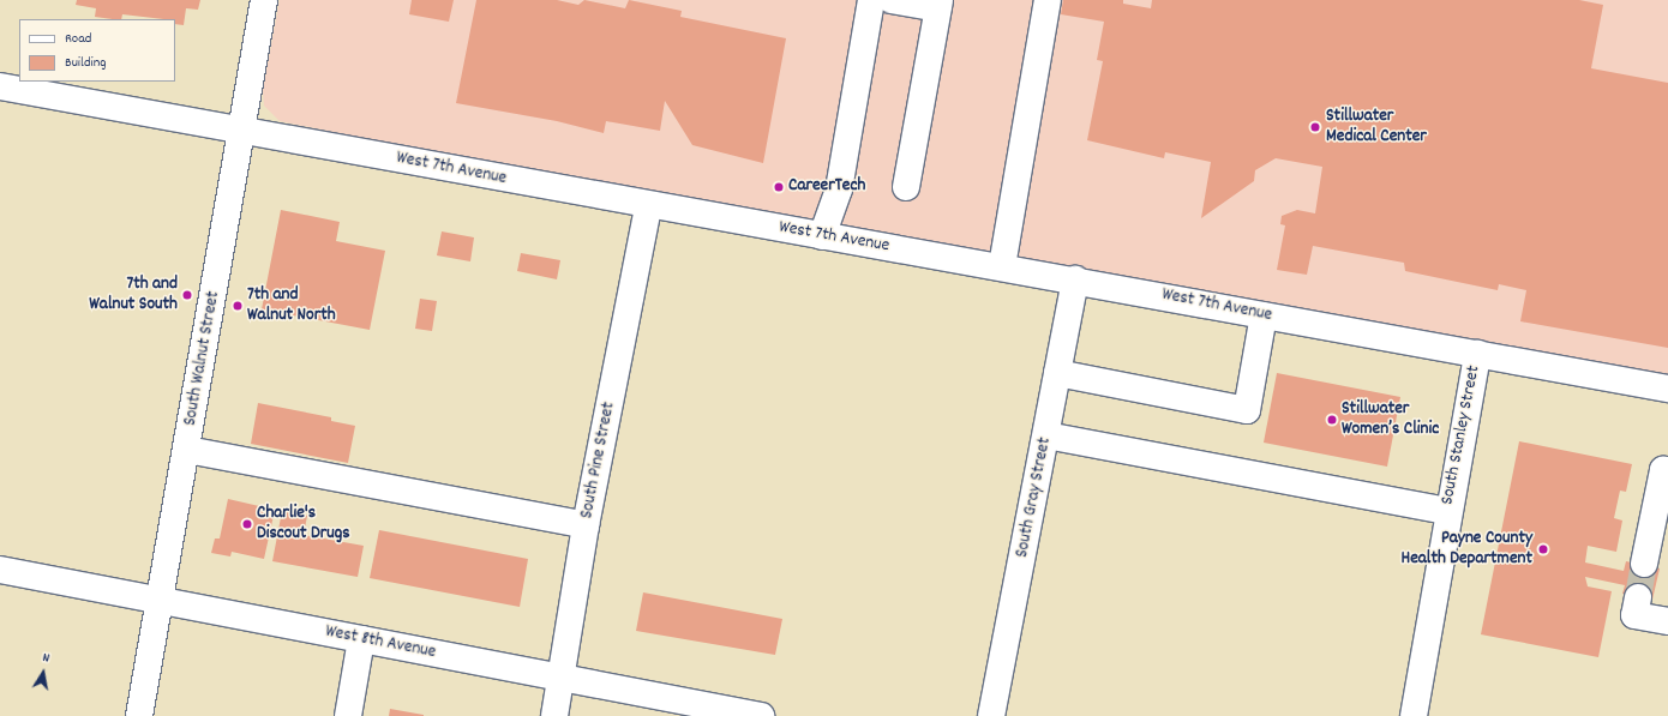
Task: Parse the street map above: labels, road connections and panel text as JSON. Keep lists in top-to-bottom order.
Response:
{
  "streets": {
    "street": [
      "West 7th Avenue",
      "South Walnut Street",
      "South Stanley Street",
      "South Pine Street",
      "South Gray Street",
      "West 8th Avenue"
    ]
  },
  "crossings": [
    ["West 7th Avenue", "South Walnut Street"],
    ["West 7th Avenue", "South Stanley Street"],
    ["West 7th Avenue", "South Pine Street"],
    ["West 7th Avenue", "South Gray Street"],
    ["South Walnut Street", "West 8th Avenue"],
    ["South Pine Street", "West 8th Avenue"]
  ],
  "places": [
    "Stillwater Medical Center",
    "CareerTech",
    "7th and Walnut South",
    "7th and Walnut North",
    "Stillwater Women’s Clinic",
    "Charlie's Discout Drugs",
    "Payne County Health Department"
  ],
  "legend": ["Road", "Building"],
  "north": "top"
}
